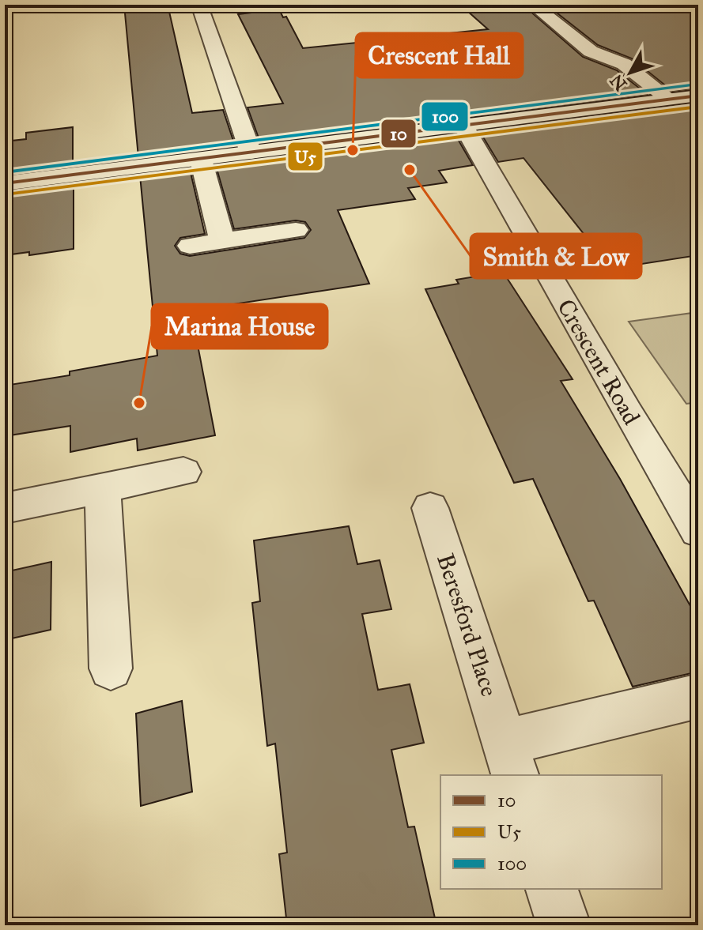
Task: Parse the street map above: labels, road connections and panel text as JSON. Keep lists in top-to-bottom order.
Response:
{
  "streets": {
    "street": ["Crescent Road", "Beresford Place"]
  },
  "places": ["Crescent Hall", "Smith & Low", "Marina House"],
  "lines": ["transit line 100", "transit line 10", "transit line U5"],
  "legend": ["10", "U5", "100"],
  "north": "bottom left"
}
